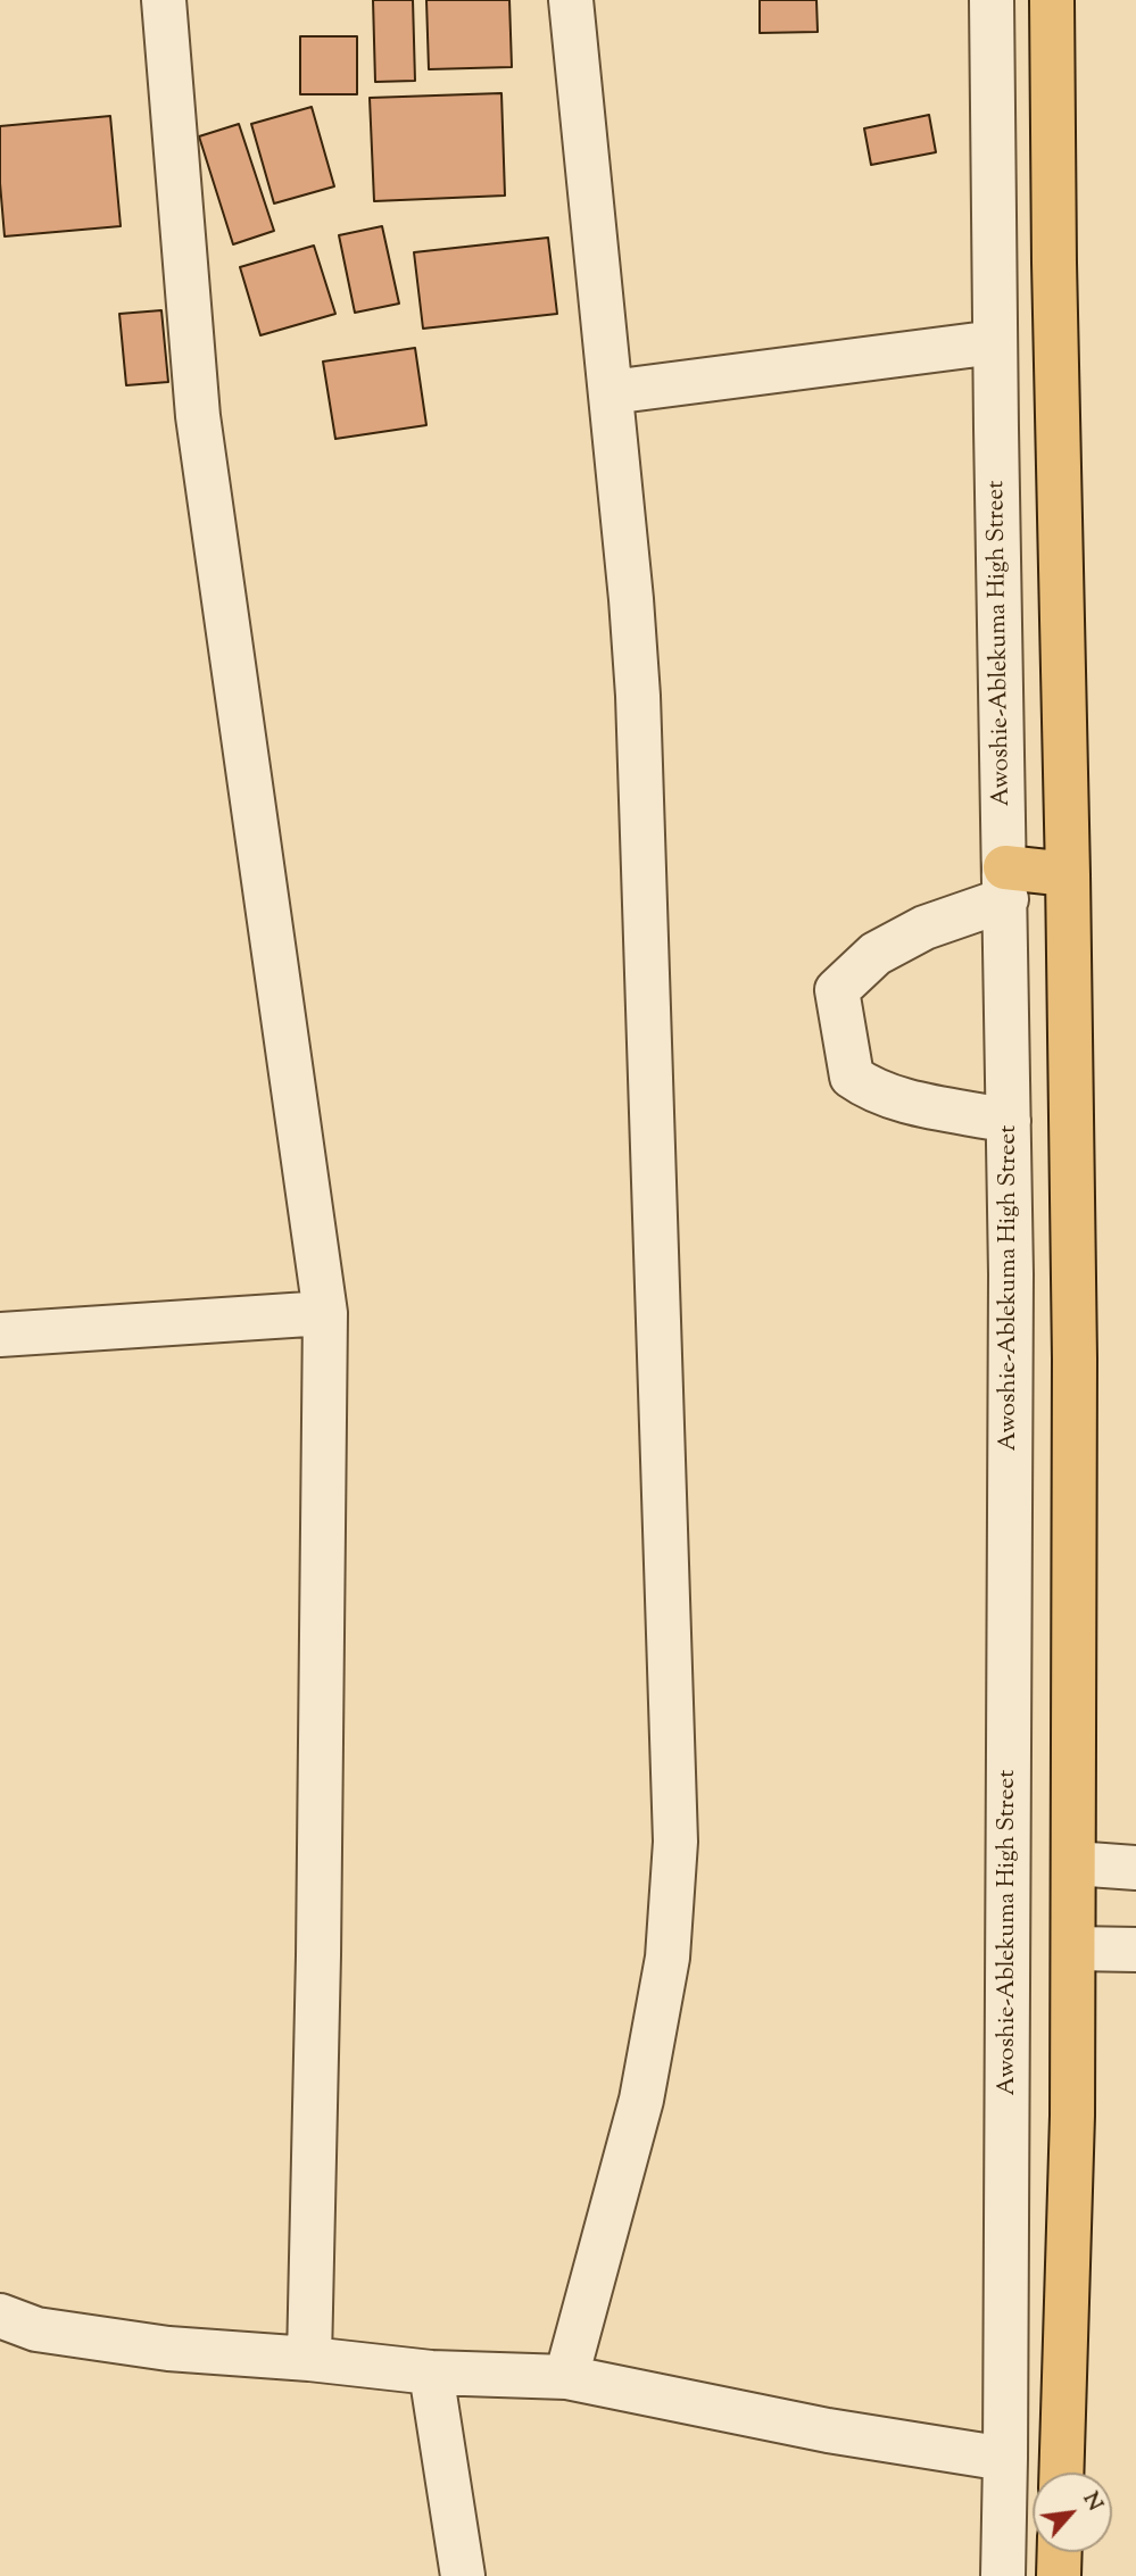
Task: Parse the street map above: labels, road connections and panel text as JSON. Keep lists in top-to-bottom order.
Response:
{
  "streets": {
    "street": ["Awoshie-Ablekuma High Street"]
  },
  "north": "top right"
}
